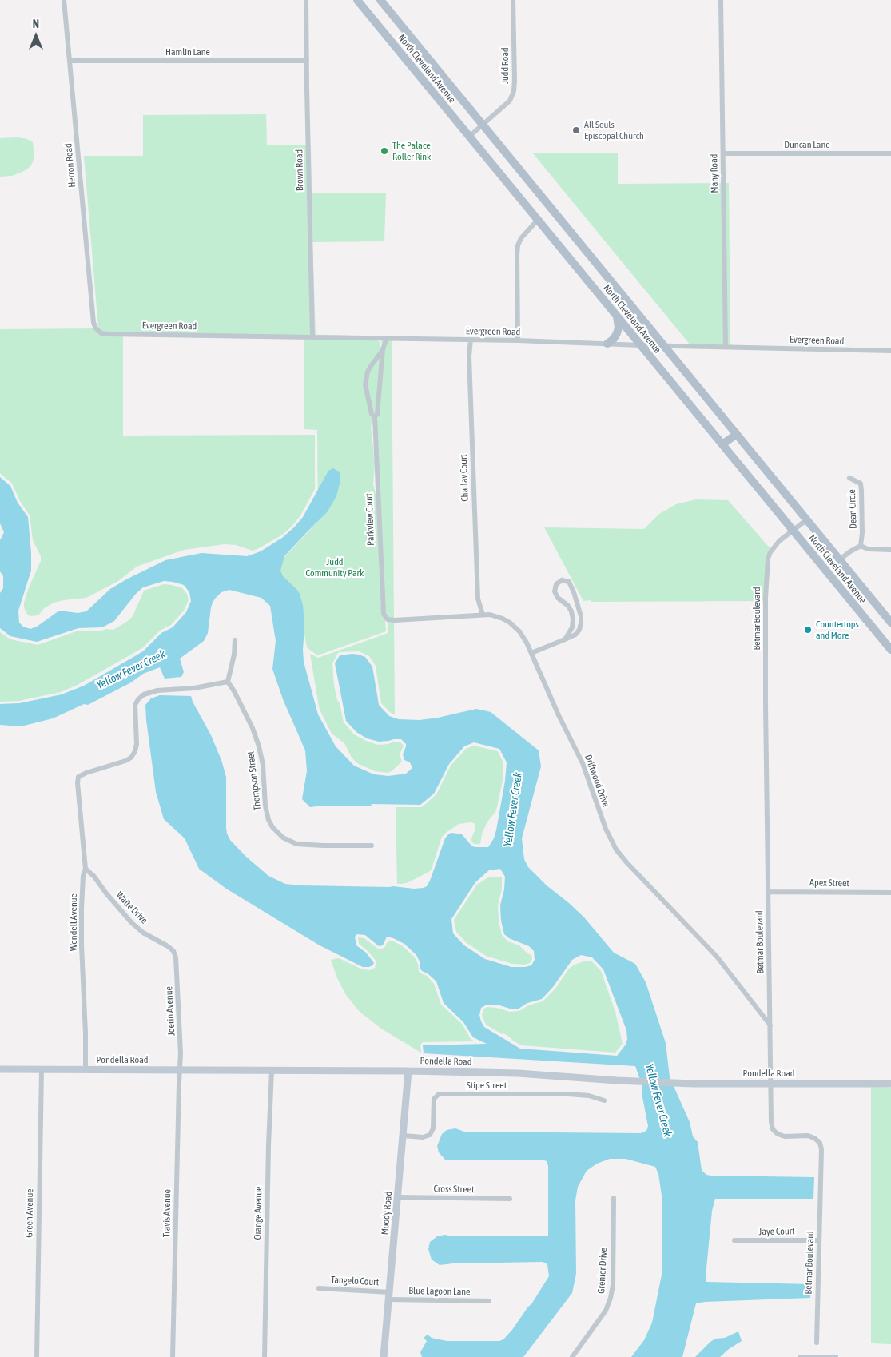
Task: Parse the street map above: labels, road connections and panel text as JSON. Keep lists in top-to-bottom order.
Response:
{
  "streets": {
    "main road": ["North Cleveland Avenue", "Pondella Road", "Moody Road"],
    "street": [
      "Hamlin Lane",
      "Judd Road",
      "Duncan Lane",
      "Herron Road",
      "Brown Road",
      "Many Road",
      "Evergreen Road",
      "Charlav Court",
      "Dean Circle",
      "Parkview Court",
      "Betmar Boulevard",
      "Thompson Street",
      "Driftwood Drive",
      "Apex Street",
      "Waite Drive",
      "Wendell Avenue",
      "Joerin Avenue",
      "Stipe Street",
      "Cross Street",
      "Green Avenue",
      "Travis Avenue",
      "Orange Avenue",
      "Jaye Court",
      "Grenier Drive",
      "Tangelo Court",
      "Blue Lagoon Lane"
    ]
  },
  "crossings": [
    ["Hamlin Lane", "Herron Road"],
    ["Hamlin Lane", "Brown Road"],
    ["Judd Road", "North Cleveland Avenue"],
    ["North Cleveland Avenue", "Evergreen Road"],
    ["North Cleveland Avenue", "Betmar Boulevard"],
    ["Duncan Lane", "Many Road"],
    ["Herron Road", "Evergreen Road"],
    ["Brown Road", "Evergreen Road"],
    ["Many Road", "Evergreen Road"],
    ["Evergreen Road", "Charlav Court"],
    ["Evergreen Road", "Parkview Court"],
    ["Charlav Court", "Driftwood Drive"],
    ["Parkview Court", "Driftwood Drive"],
    ["Betmar Boulevard", "Driftwood Drive"],
    ["Betmar Boulevard", "Apex Street"],
    ["Betmar Boulevard", "Pondella Road"],
    ["Betmar Boulevard", "Jaye Court"],
    ["Thompson Street", "Wendell Avenue"],
    ["Waite Drive", "Wendell Avenue"],
    ["Waite Drive", "Joerin Avenue"],
    ["Wendell Avenue", "Pondella Road"],
    ["Joerin Avenue", "Pondella Road"],
    ["Joerin Avenue", "Travis Avenue"],
    ["Pondella Road", "Green Avenue"],
    ["Pondella Road", "Travis Avenue"],
    ["Pondella Road", "Orange Avenue"],
    ["Pondella Road", "Moody Road"],
    ["Stipe Street", "Moody Road"],
    ["Cross Street", "Moody Road"],
    ["Moody Road", "Tangelo Court"],
    ["Moody Road", "Blue Lagoon Lane"]
  ],
  "water": ["Yellow Fever Creek"],
  "parks": ["Judd Community Park"],
  "places": ["All Souls Episcopal Church", "The Palace Roller Rink", "Countertops and More"],
  "north": "top"
}
